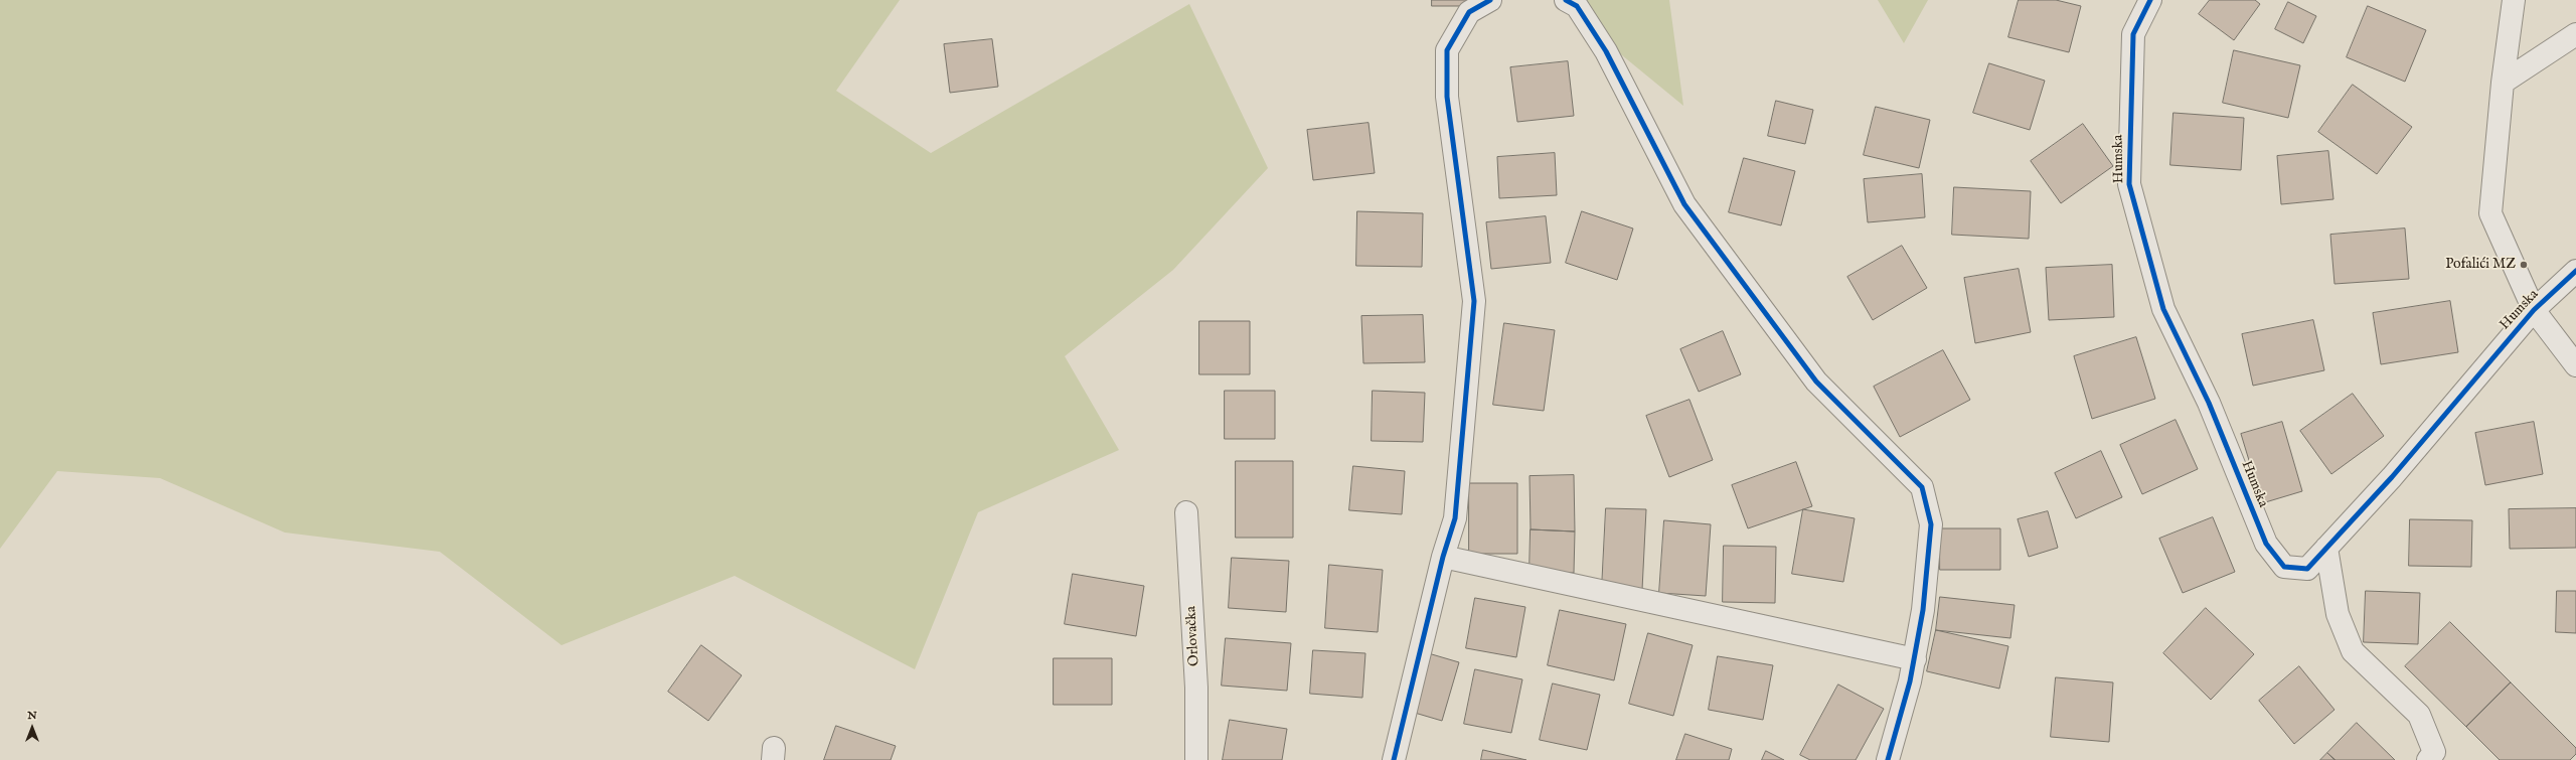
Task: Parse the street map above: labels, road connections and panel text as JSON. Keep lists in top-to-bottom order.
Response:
{
  "streets": {
    "street": ["Humska", "Orlovačka"]
  },
  "places": ["Pofalići MZ"],
  "north": "top"
}
